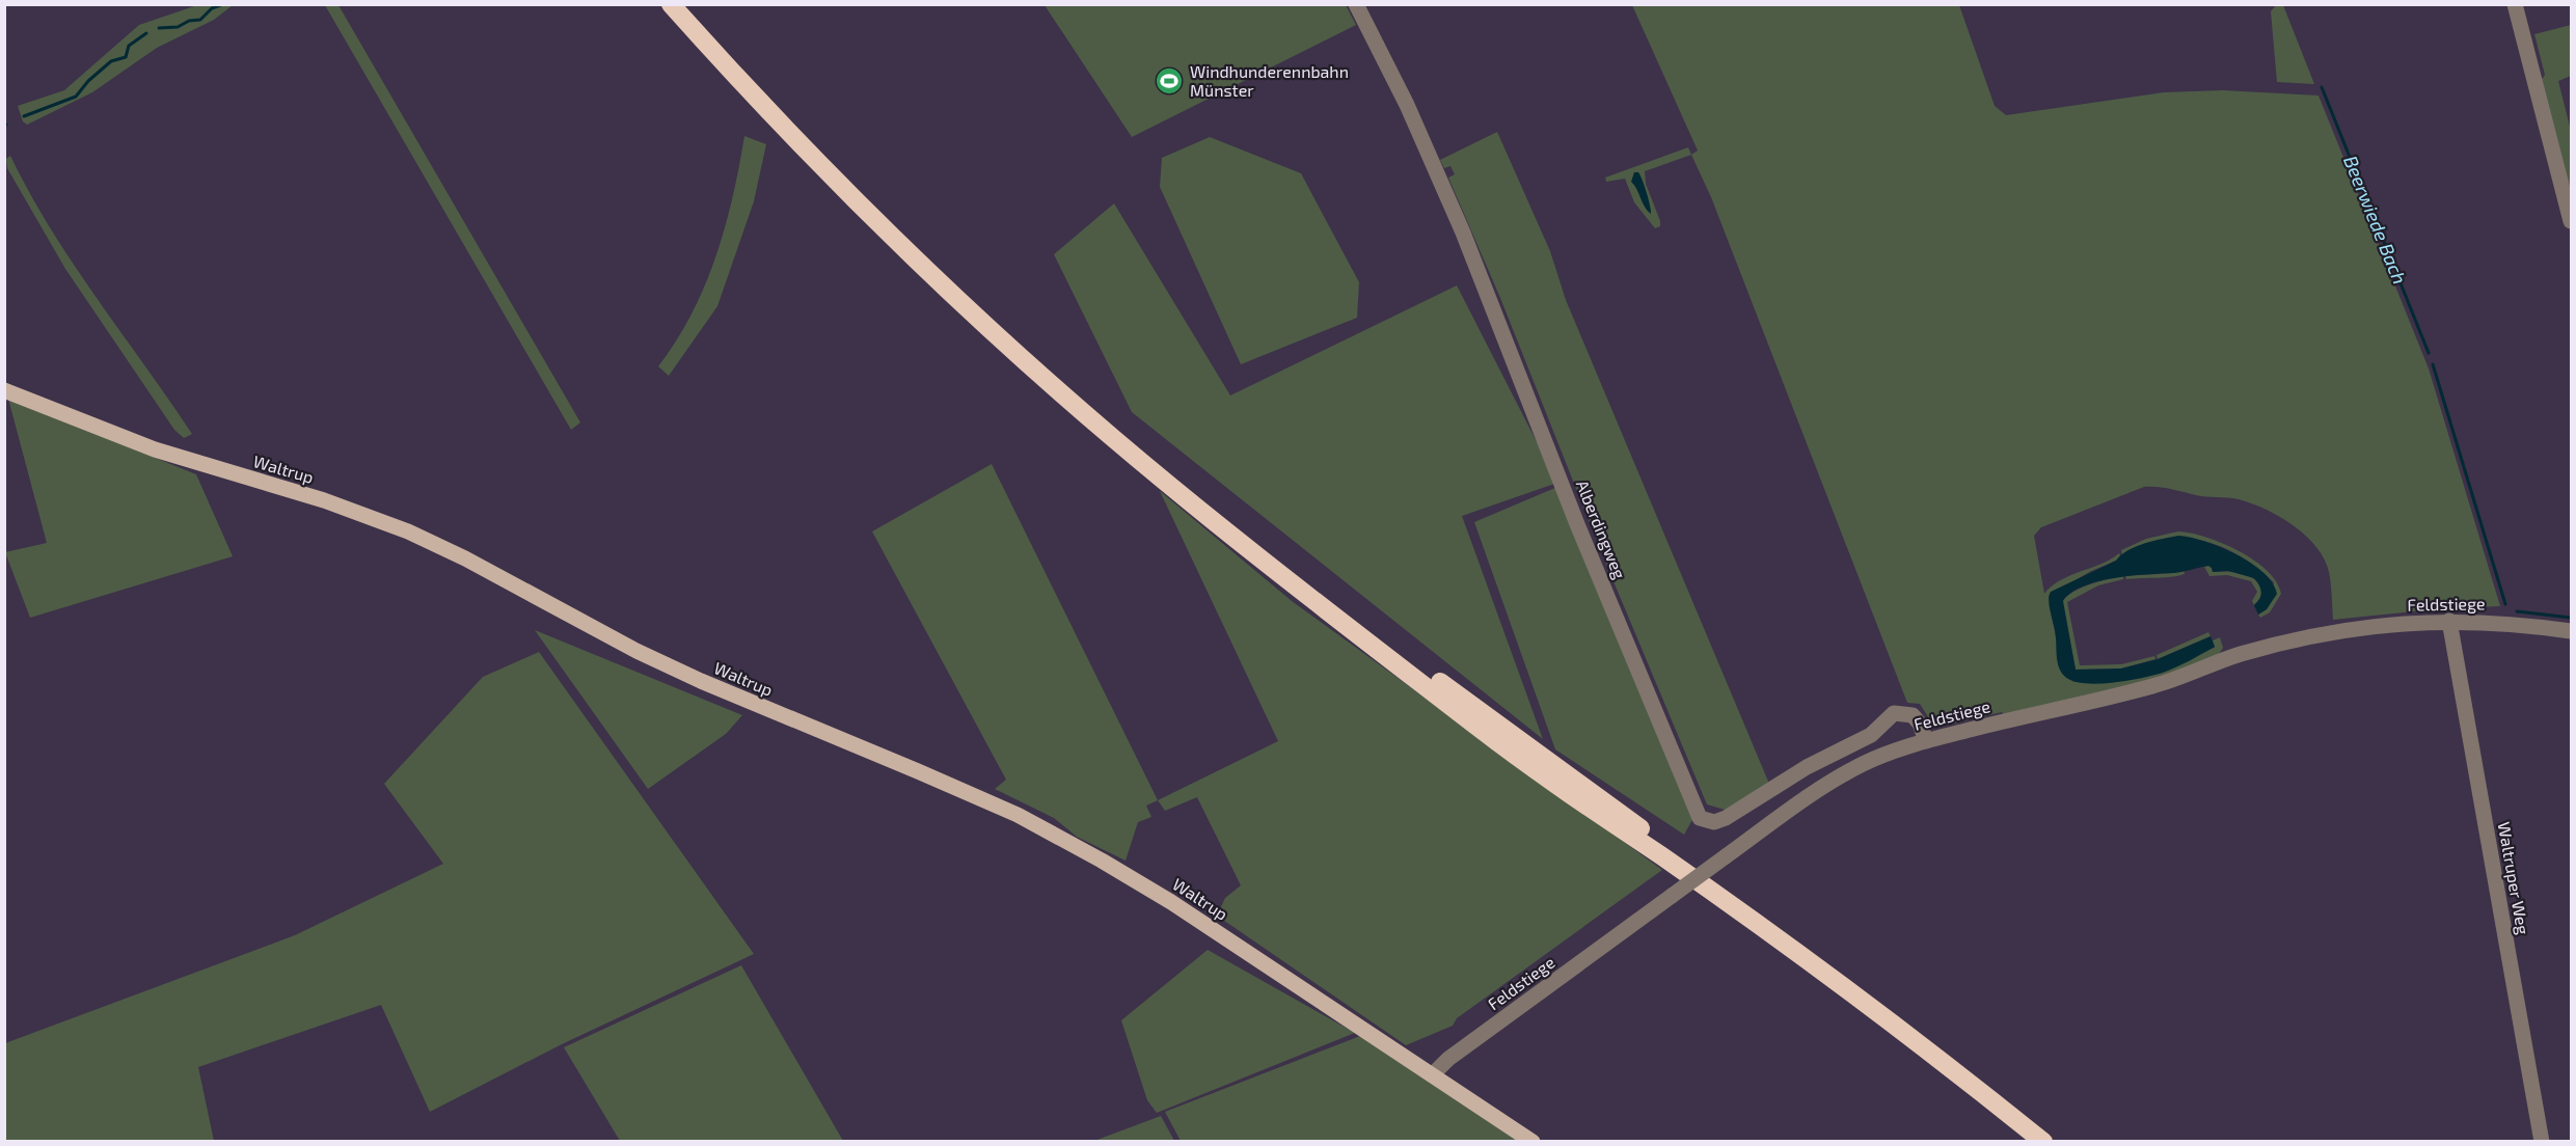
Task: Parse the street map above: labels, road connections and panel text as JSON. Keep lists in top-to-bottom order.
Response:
{
  "streets": {
    "main road": ["Waltrup"],
    "street": ["Alberdingweg", "Feldstiege", "Waltruper Weg"]
  },
  "crossings": [
    ["Waltrup", "Feldstiege"],
    ["Alberdingweg", "Feldstiege"],
    ["Feldstiege", "Waltruper Weg"]
  ],
  "water": ["Beerwiede Bach"],
  "places": {
    "sports": ["Windhunderennbahn Münster"]
  }
}
